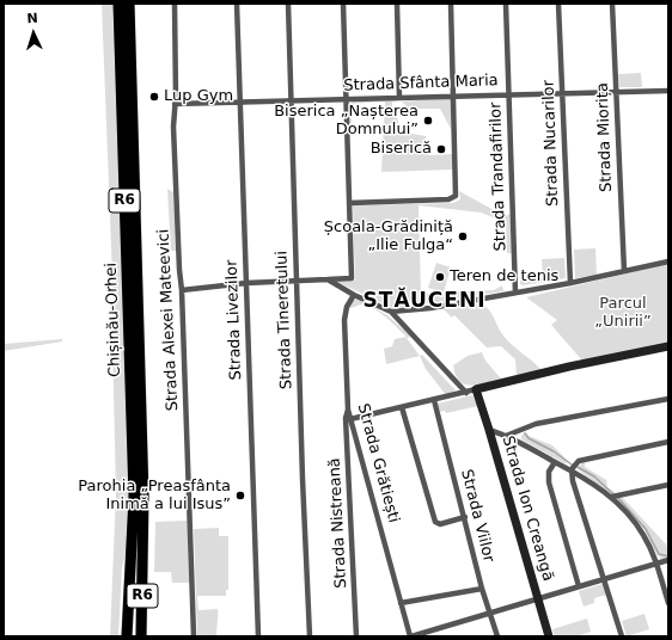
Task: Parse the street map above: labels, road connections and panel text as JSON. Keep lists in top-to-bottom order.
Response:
{
  "streets": {
    "highway": ["R6", "Chișinău-Orhei"],
    "street": [
      "Strada Sfânta Maria",
      "Strada Miorița",
      "Strada Nucarilor",
      "Strada Trandafirilor",
      "Strada Alexei Mateevici",
      "Strada Livezilor",
      "Strada Tineretului",
      "Strada Grătiești",
      "Strada Ion Creangă",
      "Strada Viilor",
      "Strada Nistreană"
    ]
  },
  "crossings": [
    ["Strada Sfânta Maria", "Strada Miorița"],
    ["Strada Sfânta Maria", "Strada Nucarilor"],
    ["Strada Sfânta Maria", "Strada Trandafirilor"],
    ["Strada Sfânta Maria", "Strada Alexei Mateevici"],
    ["Strada Sfânta Maria", "Strada Livezilor"],
    ["Strada Sfânta Maria", "Strada Tineretului"],
    ["Strada Grătiești", "Strada Ion Creangă"],
    ["Strada Grătiești", "Strada Viilor"],
    ["Strada Grătiești", "Strada Nistreană"]
  ],
  "districts": ["STĂUCENI"],
  "parks": ["Parcul „Unirii”"],
  "places": [
    "Lup Gym",
    "Biserica „Nașterea Domnului”",
    "Biserică",
    "Școala-Grădiniță „Ilie Fulga“",
    "Teren de tenis",
    "Parohia „Preasfânta Inimă a lui Isus”"
  ],
  "north": "top"
}
